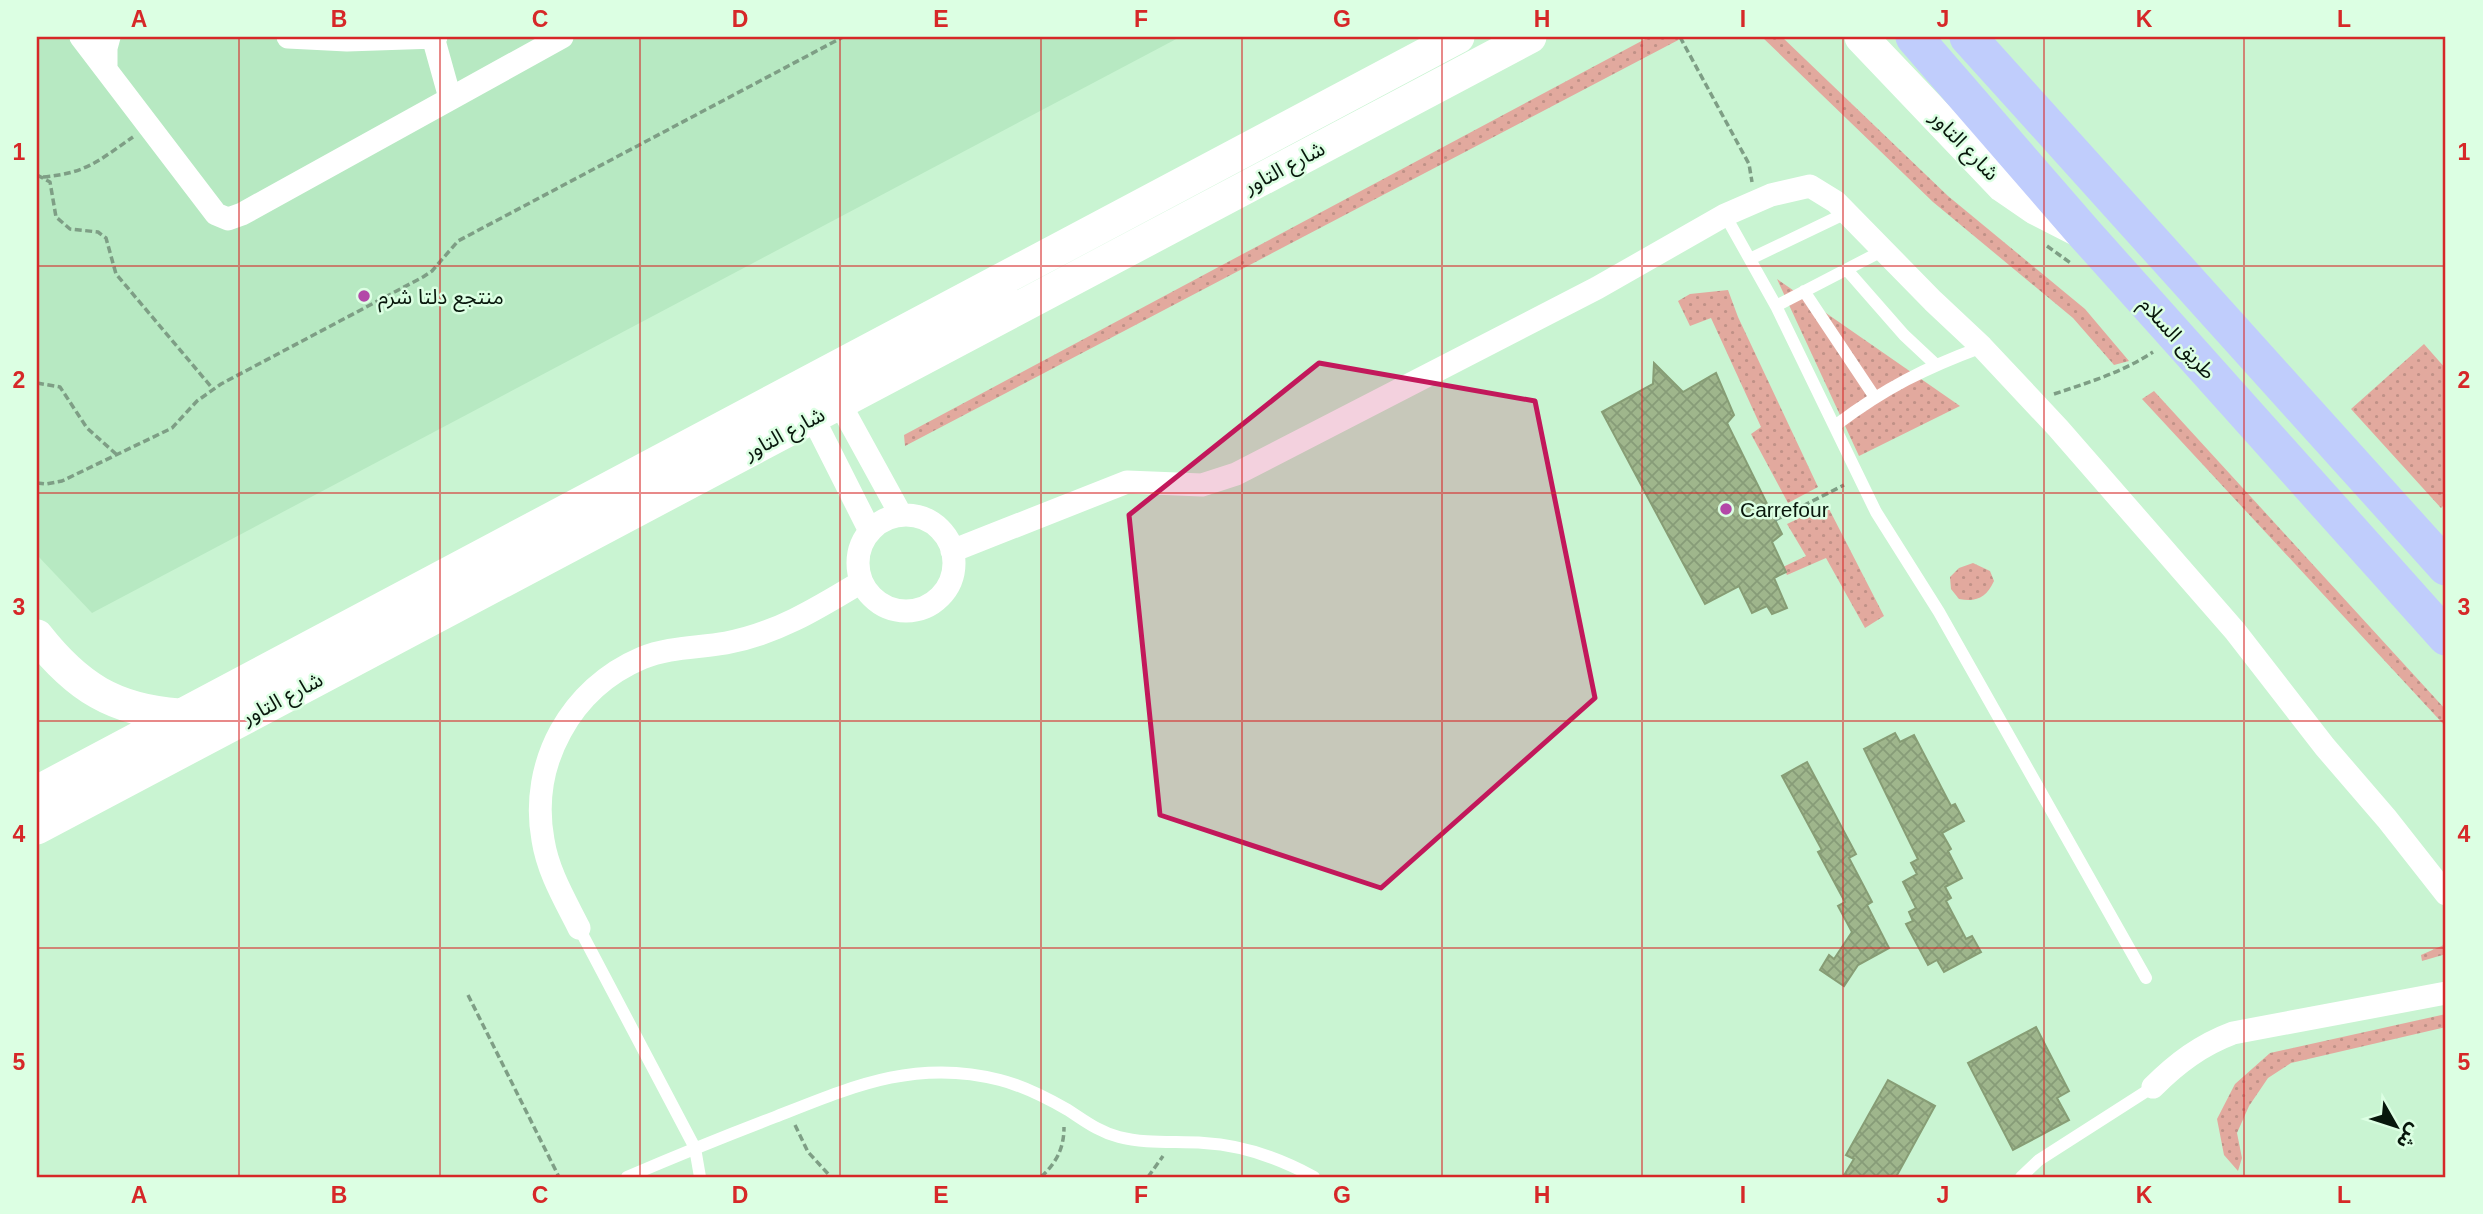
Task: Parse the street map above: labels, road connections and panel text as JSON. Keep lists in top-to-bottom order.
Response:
{
  "streets": {
    "main road": ["شارع التاور", "طريق السلام"]
  },
  "crossings": [
    ["شارع التاور", "طريق السلام"]
  ],
  "places": ["منتجع دلتا شرم", "Carrefour"],
  "north": "bottom right",
  "grid": {
    "columns": [
      "A",
      "B",
      "C",
      "D",
      "E",
      "F",
      "G",
      "H",
      "I",
      "J",
      "K",
      "L"
    ],
    "rows": [
      "1",
      "2",
      "3",
      "4",
      "5"
    ]
  }
}
